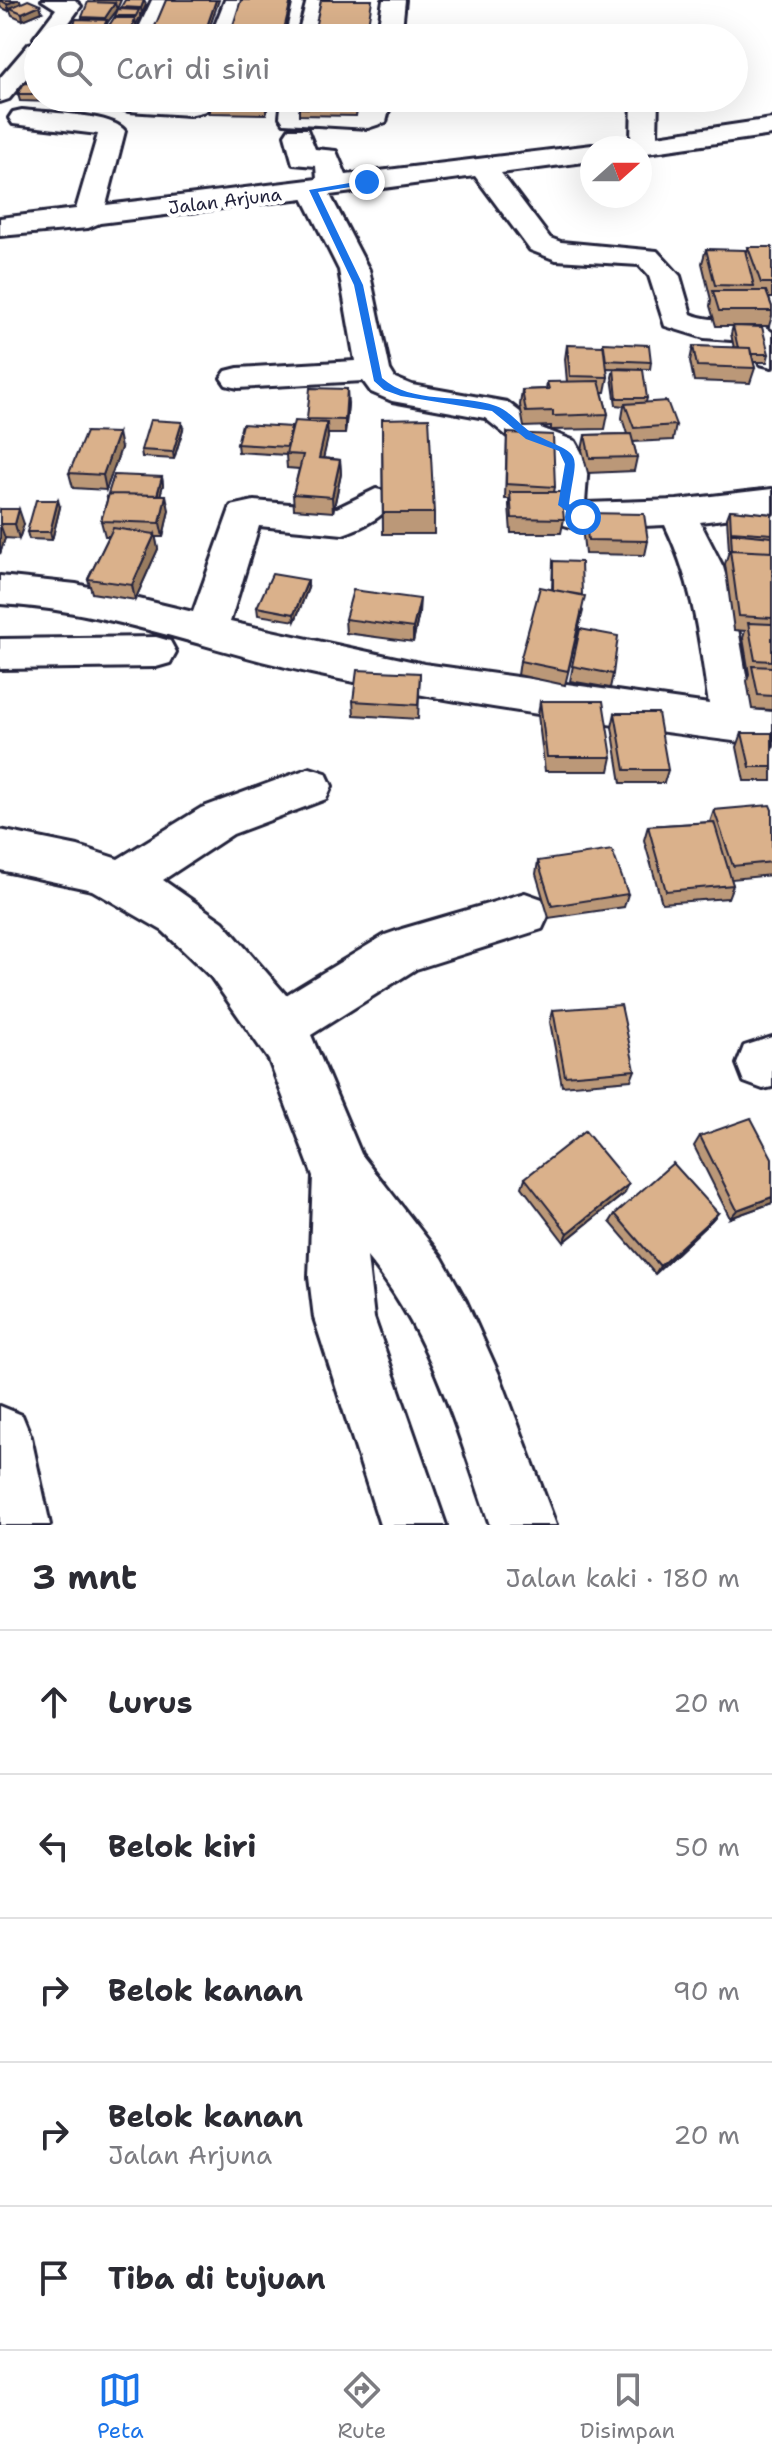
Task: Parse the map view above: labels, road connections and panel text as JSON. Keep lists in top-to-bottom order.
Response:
{
  "streets": {
    "street": ["Jalan Arjuna"]
  },
  "north": "right",
  "page": {
    "search": "Cari di sini",
    "heading": ["3 mnt", "Jalan kaki · 180 m"],
    "list": [
      ["Lurus", "20 m"],
      ["Belok kiri", "50 m"],
      ["Belok kanan", "90 m"],
      ["Belok kanan", "Jalan Arjuna", "20 m"],
      "Tiba di tujuan"
    ],
    "nav": ["Peta", "Rute", "Disimpan"]
  }
}
